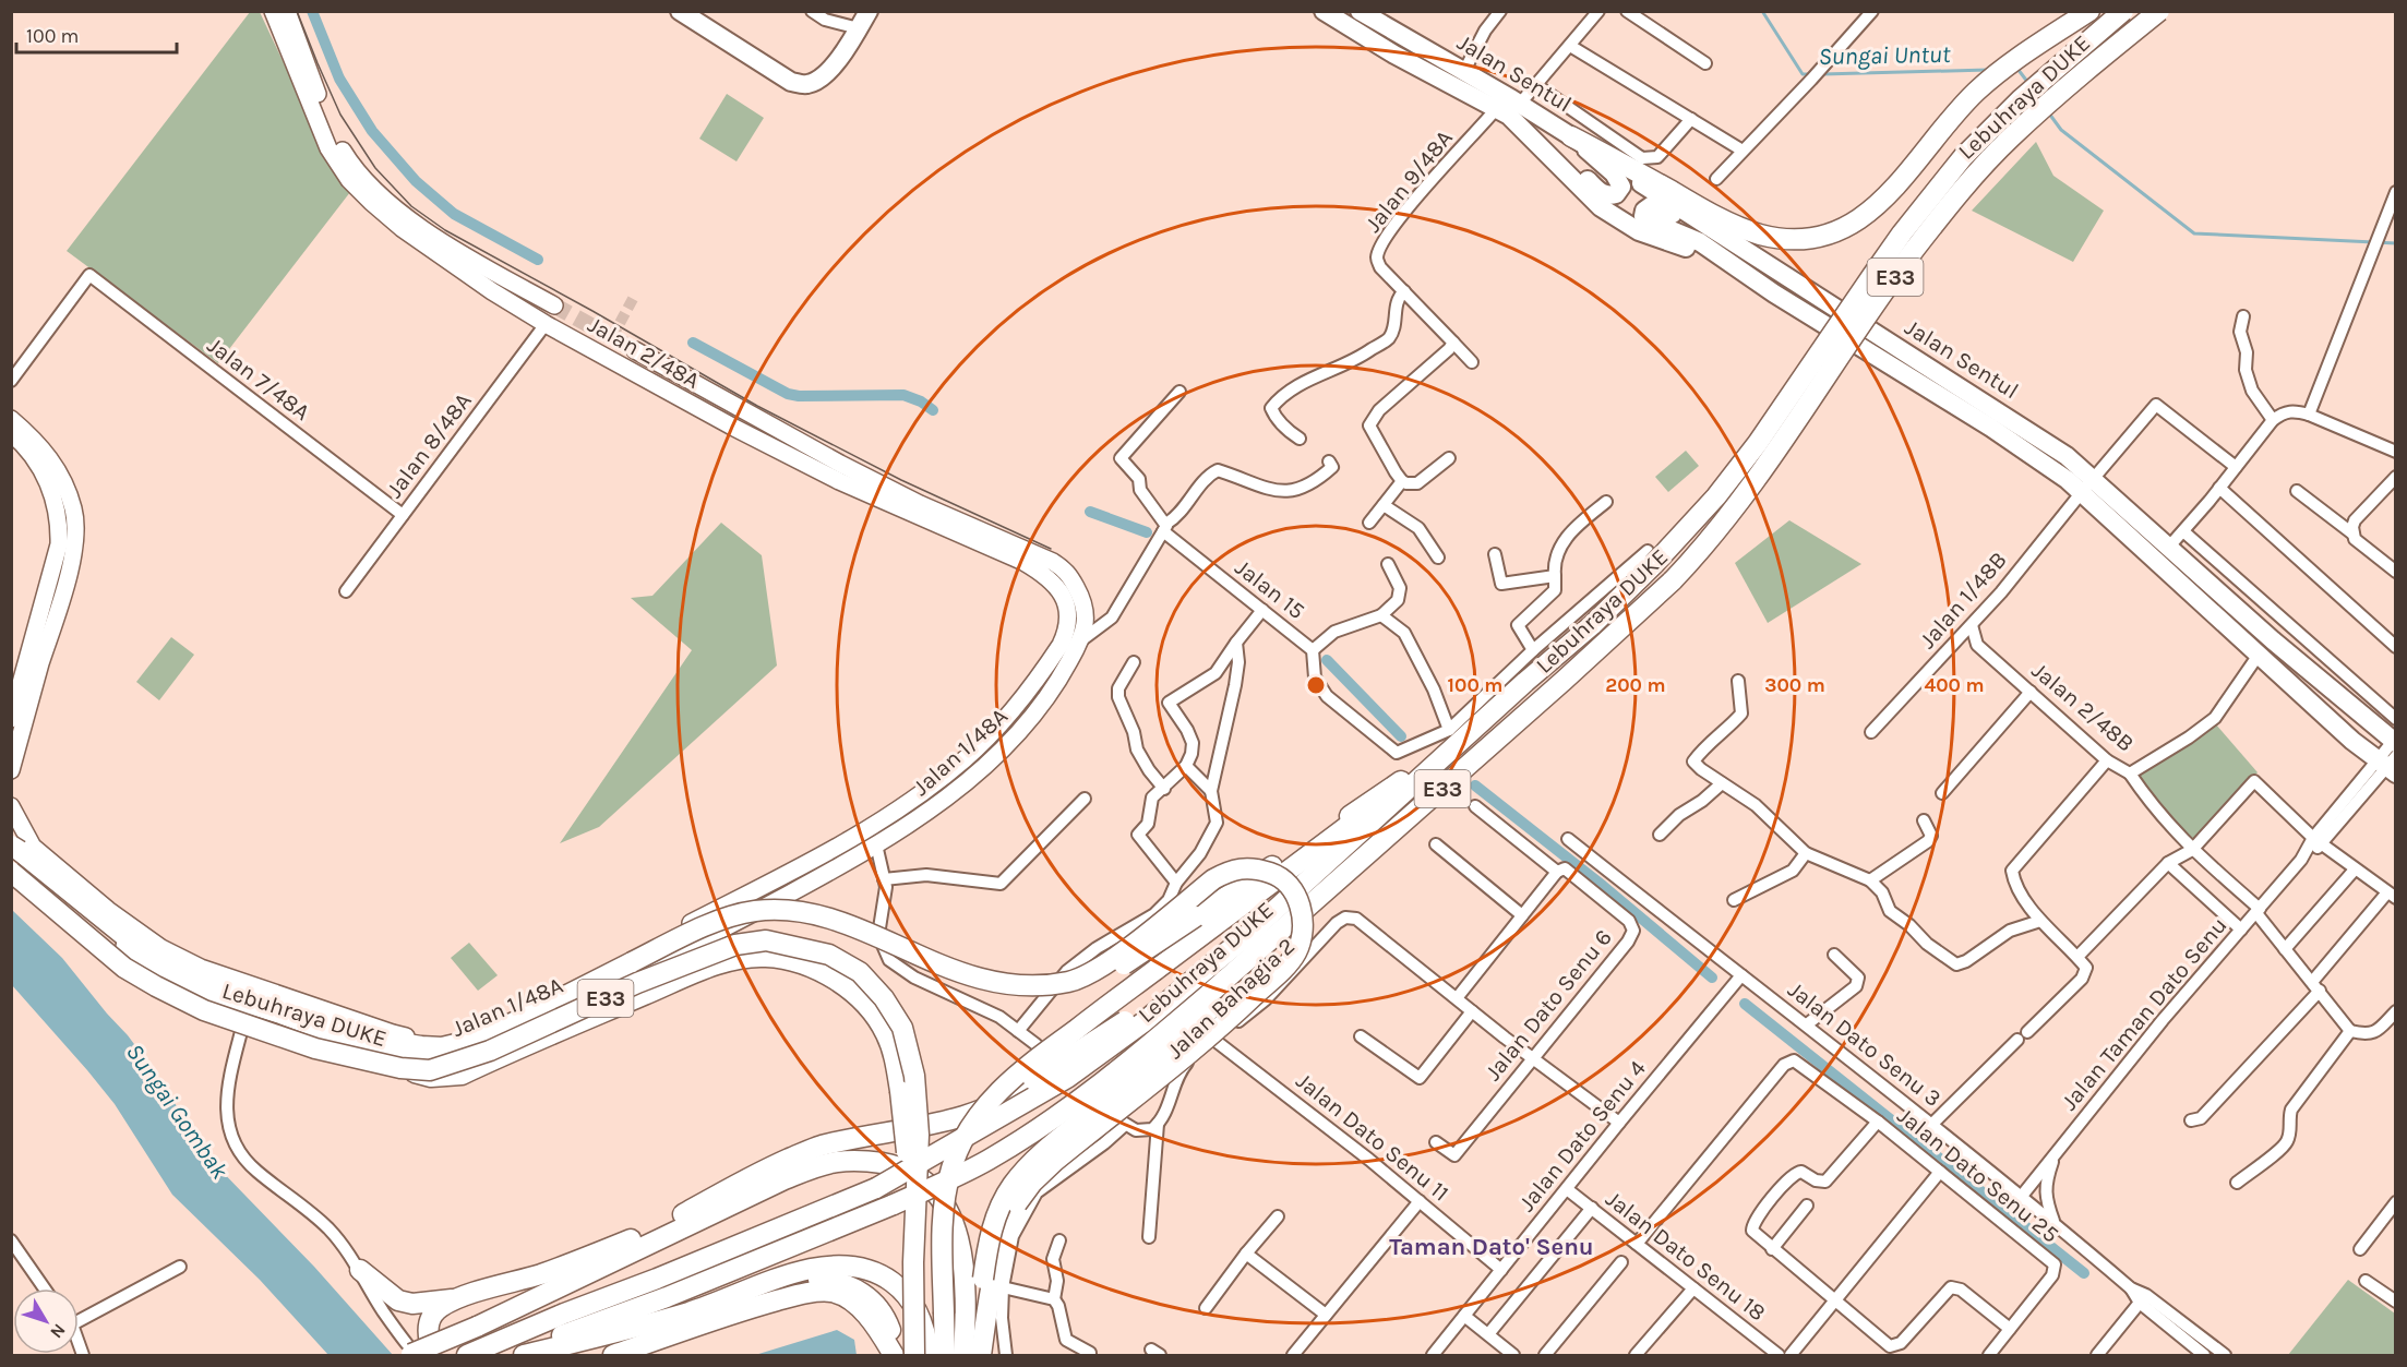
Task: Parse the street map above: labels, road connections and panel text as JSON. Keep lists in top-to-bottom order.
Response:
{
  "streets": {
    "highway": ["Lebuhraya DUKE", "E33"],
    "main road": ["Jalan Sentul", "Jalan 2/48A", "Jalan 1/48A"],
    "street": [
      "Jalan 9/48A",
      "Jalan 7/48A",
      "Jalan 8/48A",
      "Jalan 15",
      "Jalan 1/48B",
      "Jalan 2/48B",
      "Jalan Bahagia 2",
      "Jalan Dato Senu 6",
      "Jalan Taman Dato Senu",
      "Jalan Dato Senu 3",
      "Jalan Dato Senu 4",
      "Jalan Dato Senu 11",
      "Jalan Dato Senu 25",
      "Jalan Dato Senu 18"
    ]
  },
  "crossings": [
    ["Jalan Sentul", "Jalan 9/48A"],
    ["Jalan Sentul", "Jalan 1/48B"],
    ["Jalan Sentul", "Jalan 2/48B"],
    ["Jalan Sentul", "Jalan Taman Dato Senu"],
    ["Lebuhraya DUKE", "Jalan 15"],
    ["Jalan 2/48A", "Jalan 8/48A"],
    ["Jalan 7/48A", "Jalan 8/48A"],
    ["Jalan 1/48B", "Jalan 2/48B"],
    ["Jalan Bahagia 2", "Jalan Dato Senu 11"],
    ["Jalan Taman Dato Senu", "Jalan Dato Senu 3"],
    ["Jalan Dato Senu 3", "Jalan Dato Senu 4"],
    ["Jalan Dato Senu 4", "Jalan Dato Senu 11"],
    ["Jalan Dato Senu 4", "Jalan Dato Senu 18"],
    ["Jalan Dato Senu 25", "Jalan Dato Senu 18"]
  ],
  "districts": ["Taman Dato' Senu"],
  "water": ["Sungai Untut", "Sungai Gombak"],
  "scale_bar": "100 m",
  "north": "bottom right",
  "rings": [
    "100 m",
    "200 m",
    "300 m",
    "400 m"
  ]
}
